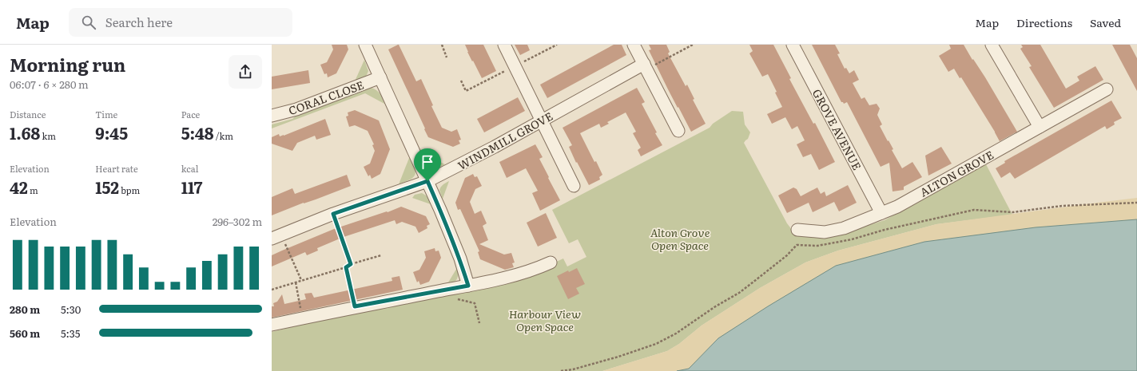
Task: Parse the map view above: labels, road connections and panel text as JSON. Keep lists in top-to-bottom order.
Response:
{
  "streets": {
    "street": [
      "CORAL CLOSE",
      "GROVE AVENUE",
      "WINDMILL GROVE",
      "ALTON GROVE"
    ]
  },
  "crossings": [
    ["GROVE AVENUE", "ALTON GROVE"]
  ],
  "parks": ["Alton Grove Open Space", "Harbour View Open Space"],
  "page": {
    "header": "Map",
    "search": "Search here",
    "nav": ["Map", "Directions", "Saved"],
    "heading": ["Morning run", "06:07 · 6 × 280 m"],
    "stats": [
      ["Distance", "1.68 km"],
      ["Time", "9:45"],
      ["Pace", "5:48 /km"],
      ["Elevation", "42 m"],
      ["Heart rate", "152 bpm"],
      ["kcal", "117"]
    ],
    "chart": ["Elevation", "296–302 m"],
    "list": [
      {
        "name": "280 m",
        "note": "5:30"
      },
      {
        "name": "560 m",
        "note": "5:35"
      }
    ]
  }
}
